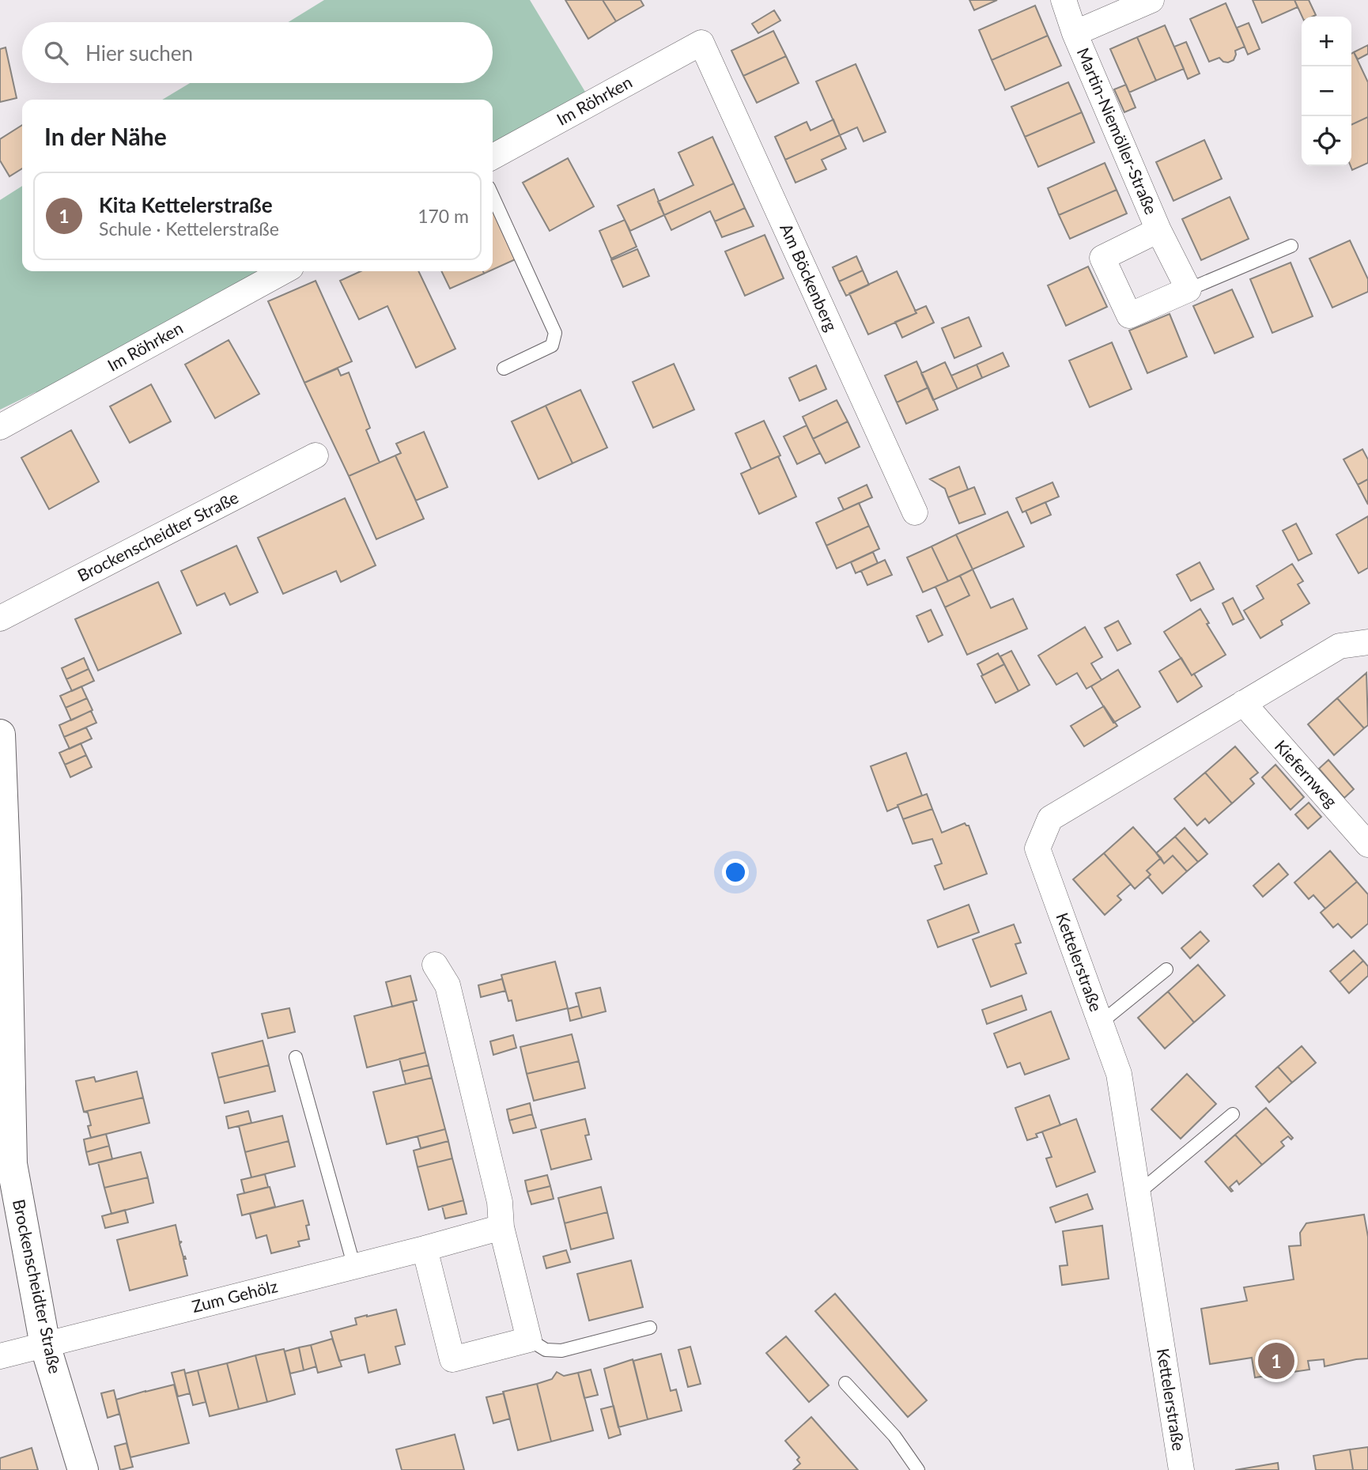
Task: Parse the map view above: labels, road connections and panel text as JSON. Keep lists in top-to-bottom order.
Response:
{
  "streets": {
    "street": [
      "Im Röhrken",
      "Martin-Niemöller-Straße",
      "Am Böckenberg",
      "Brockenscheidter Straße",
      "Kiefernweg",
      "Kettelerstraße",
      "Zum Gehölz"
    ]
  },
  "crossings": [
    ["Im Röhrken", "Am Böckenberg"],
    ["Brockenscheidter Straße", "Zum Gehölz"],
    ["Kiefernweg", "Kettelerstraße"]
  ],
  "page": {
    "map_buttons": ["+", "−"],
    "search": "Hier suchen",
    "heading": "In der Nähe",
    "list": [
      {
        "mark": "1",
        "name": "Kita Kettelerstraße",
        "note": "Schule · Kettelerstraße",
        "value": "170 m"
      }
    ],
    "pins": "1"
  }
}
